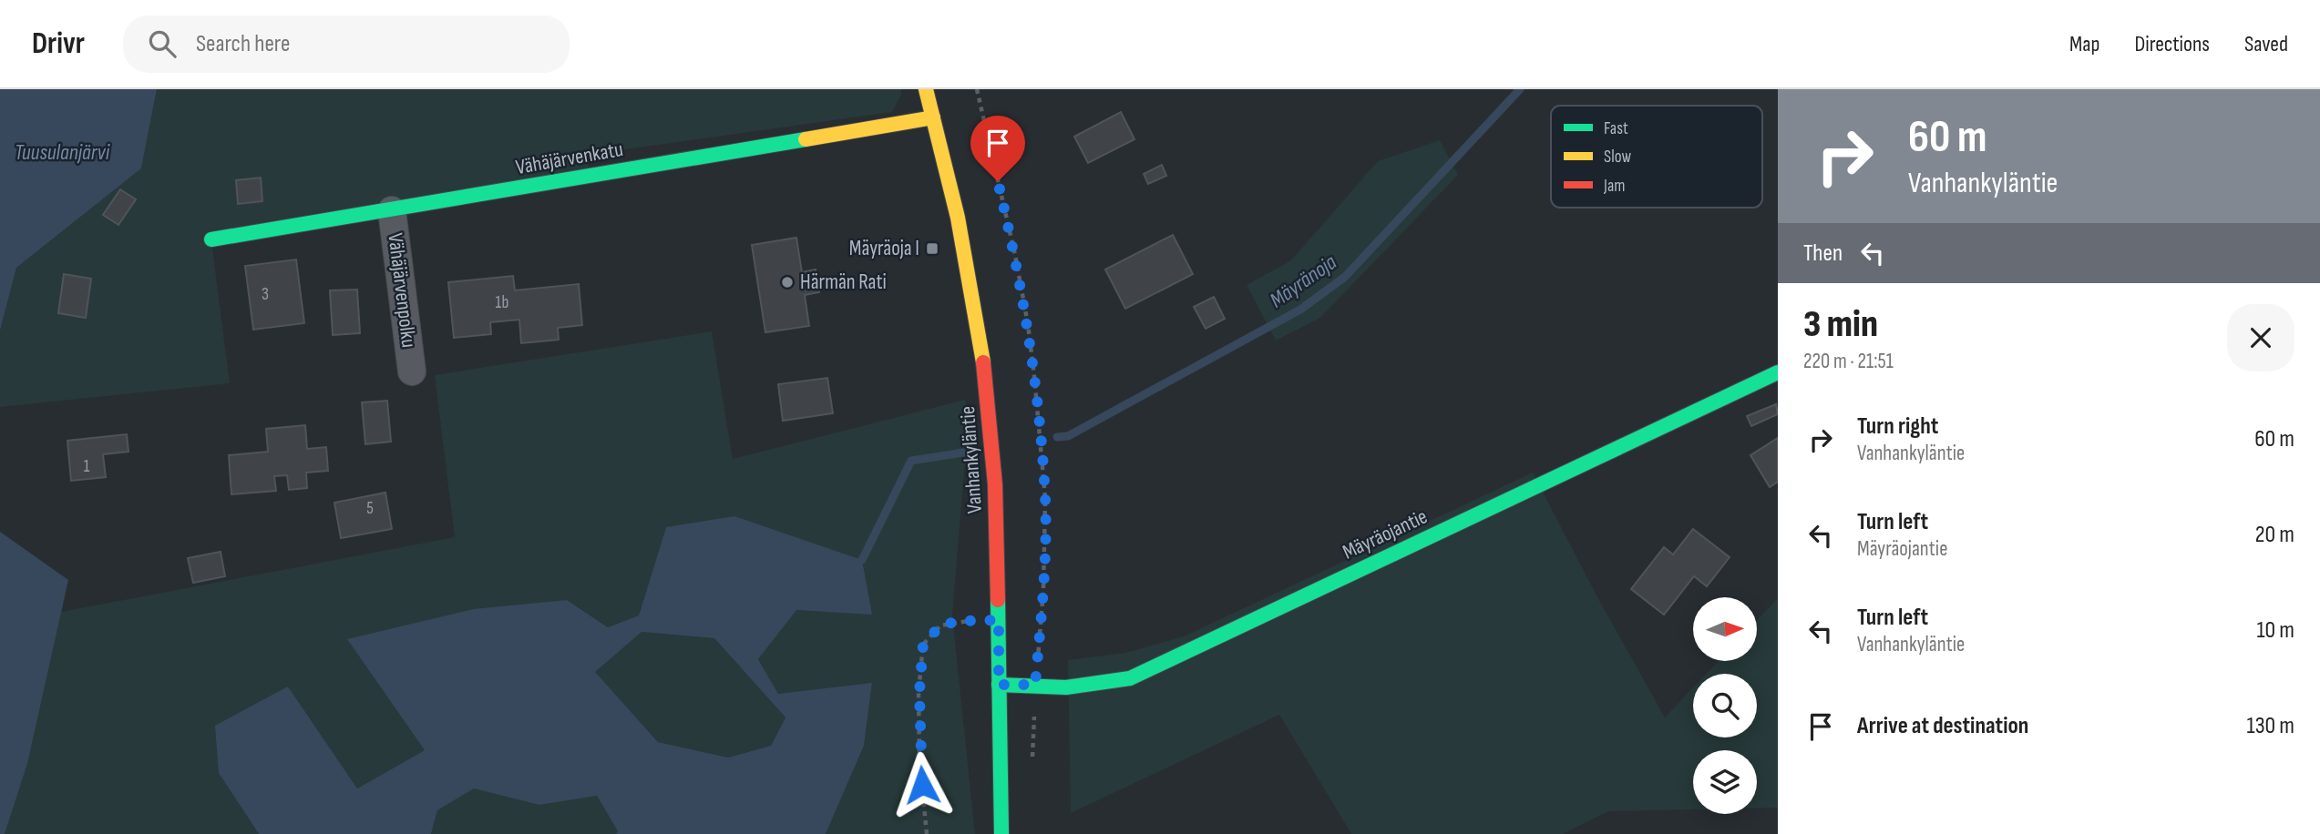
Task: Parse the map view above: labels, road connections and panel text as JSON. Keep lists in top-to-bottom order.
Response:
{
  "streets": {
    "street": [
      "Vähäjärvenkatu",
      "Vähäjärvenpolku",
      "Vanhankyläntie",
      "Mäyräojantie"
    ]
  },
  "crossings": [
    ["Vähäjärvenkatu", "Vähäjärvenpolku"],
    ["Vähäjärvenkatu", "Vanhankyläntie"],
    ["Vanhankyläntie", "Mäyräojantie"]
  ],
  "water": ["Tuusulanjärvi", "Mäyränoja"],
  "places": {
    "transit": ["Mäyräoja I"],
    "other": ["Härmän Rati"]
  },
  "house_numbers": [
    "3",
    "1b",
    "1",
    "5"
  ],
  "legend": ["Fast", "Slow", "Jam"],
  "north": "right",
  "page": {
    "header": "Drivr",
    "search": "Search here",
    "nav": ["Map", "Directions", "Saved"],
    "turn": ["60 m", "Vanhankyläntie"],
    "then": "Then",
    "heading": ["3 min", "220 m · 21:51"],
    "list": [
      {
        "name": "Turn right",
        "note": "Vanhankyläntie",
        "value": "60 m"
      },
      {
        "name": "Turn left",
        "note": "Mäyräojantie",
        "value": "20 m"
      },
      {
        "name": "Turn left",
        "note": "Vanhankyläntie",
        "value": "10 m"
      },
      {
        "name": "Arrive at destination",
        "value": "130 m"
      }
    ]
  }
}
